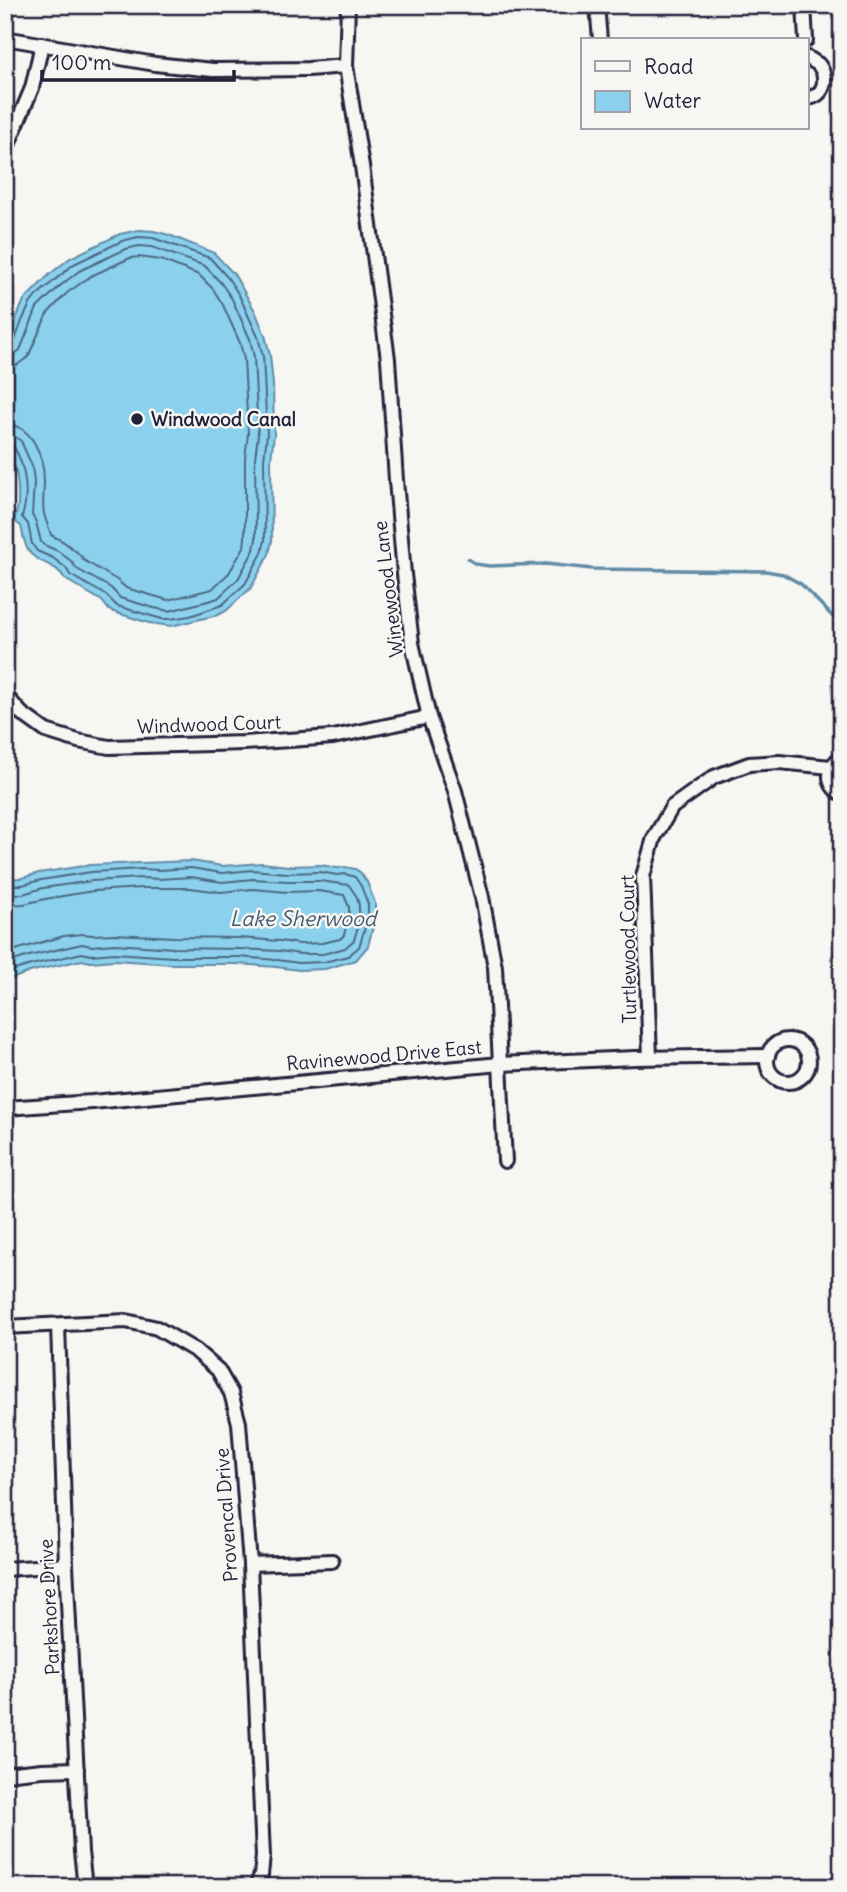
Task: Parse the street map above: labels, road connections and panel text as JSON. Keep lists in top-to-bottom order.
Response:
{
  "streets": {
    "street": [
      "Winewood Lane",
      "Windwood Court",
      "Turtlewood Court",
      "Ravinewood Drive East",
      "Provencal Drive",
      "Parkshore Drive"
    ]
  },
  "crossings": [
    ["Winewood Lane", "Windwood Court"],
    ["Winewood Lane", "Ravinewood Drive East"],
    ["Turtlewood Court", "Ravinewood Drive East"],
    ["Provencal Drive", "Parkshore Drive"]
  ],
  "water": ["Lake Sherwood"],
  "places": ["Windwood Canal"],
  "legend": ["Road", "Water"],
  "scale_bar": "100 m"
}
